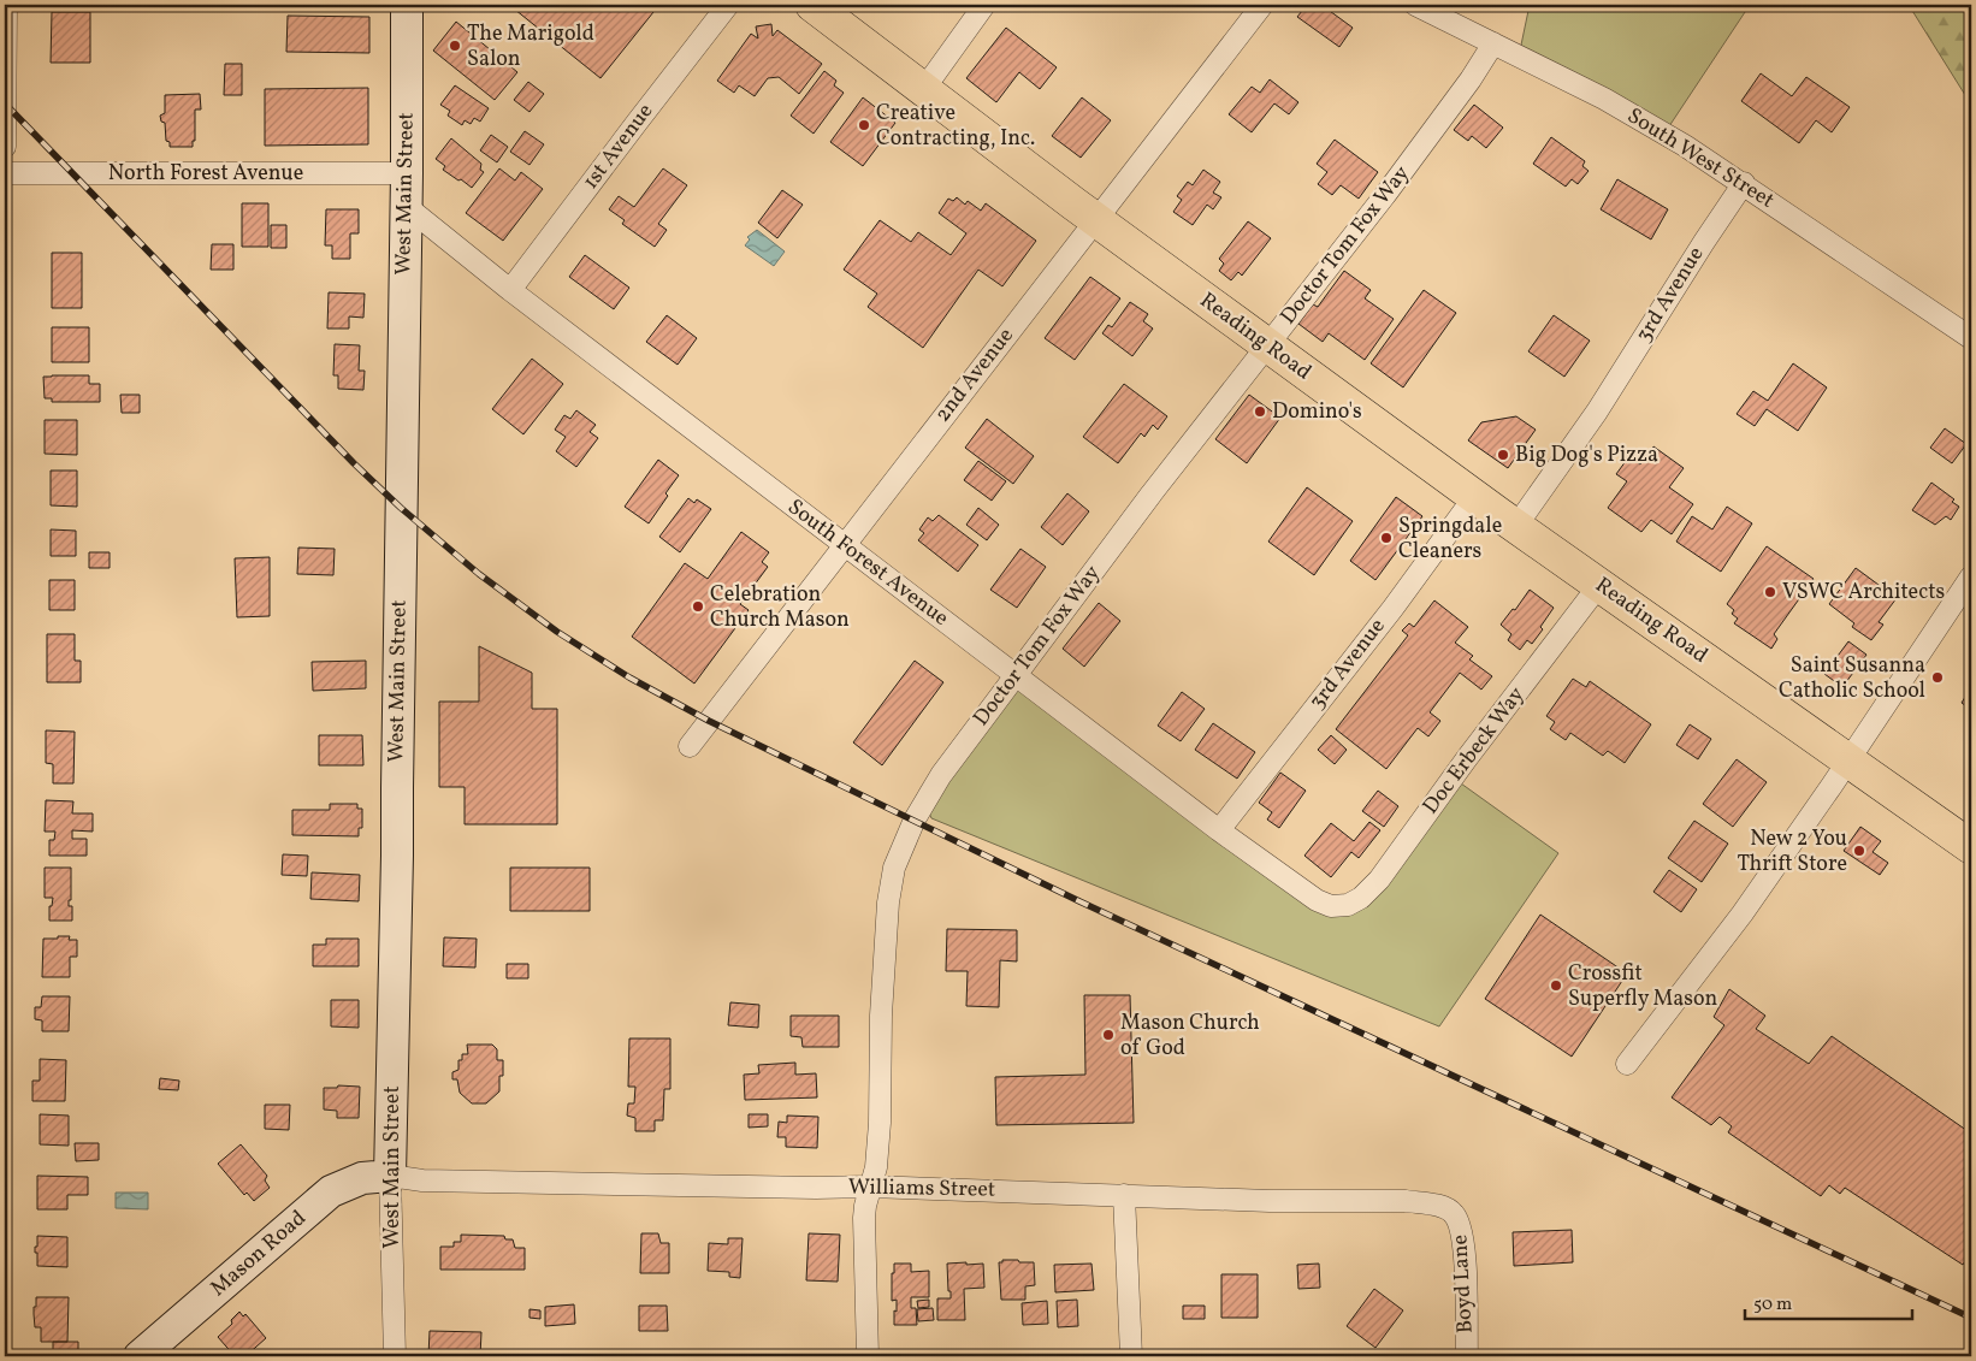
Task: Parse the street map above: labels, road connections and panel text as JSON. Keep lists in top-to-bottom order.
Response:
{
  "streets": {
    "main road": ["West Main Street", "Reading Road", "Mason Road"],
    "street": [
      "1st Avenue",
      "South West Street",
      "North Forest Avenue",
      "Doctor Tom Fox Way",
      "3rd Avenue",
      "2nd Avenue",
      "South Forest Avenue",
      "Doc Erbeck Way",
      "Williams Street",
      "Boyd Lane"
    ]
  },
  "crossings": [
    ["1st Avenue", "South Forest Avenue"],
    ["South West Street", "Doctor Tom Fox Way"],
    ["South West Street", "3rd Avenue"],
    ["North Forest Avenue", "West Main Street"],
    ["West Main Street", "South Forest Avenue"],
    ["West Main Street", "Williams Street"],
    ["West Main Street", "Mason Road"],
    ["Doctor Tom Fox Way", "Reading Road"],
    ["Doctor Tom Fox Way", "South Forest Avenue"],
    ["Doctor Tom Fox Way", "Williams Street"],
    ["3rd Avenue", "Reading Road"],
    ["3rd Avenue", "South Forest Avenue"],
    ["Reading Road", "2nd Avenue"],
    ["Reading Road", "Doc Erbeck Way"],
    ["2nd Avenue", "South Forest Avenue"],
    ["South Forest Avenue", "Doc Erbeck Way"],
    ["Williams Street", "Mason Road"],
    ["Williams Street", "Boyd Lane"]
  ],
  "places": [
    "The Marigold Salon",
    "Creative Contracting, Inc.",
    "Domino's",
    "Big Dog's Pizza",
    "Springdale Cleaners",
    "VSWC Architects",
    "Celebration Church Mason",
    "Saint Susanna Catholic School",
    "New 2 You Thrift Store",
    "Crossfit Superfly Mason",
    "Mason Church of God"
  ],
  "scale_bar": "50 m"
}
